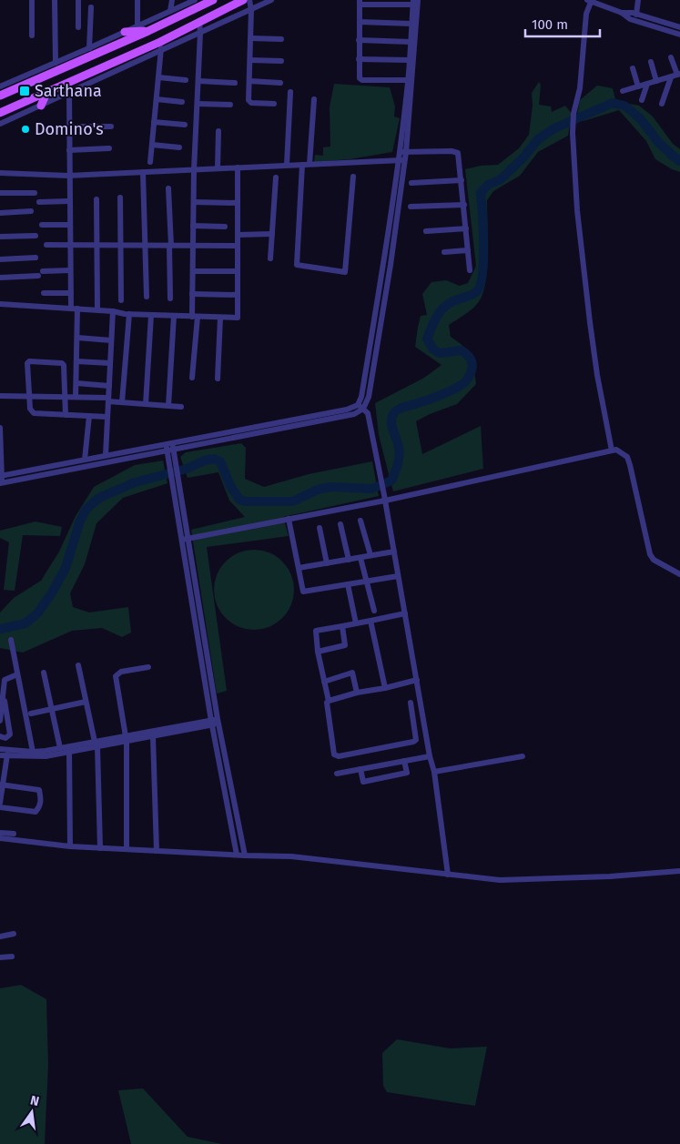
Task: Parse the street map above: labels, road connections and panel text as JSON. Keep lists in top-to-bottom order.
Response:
{
  "places": {
    "transit": ["Sarthana"],
    "other": ["Domino's"]
  },
  "scale_bar": "100 m",
  "north": "top"
}
